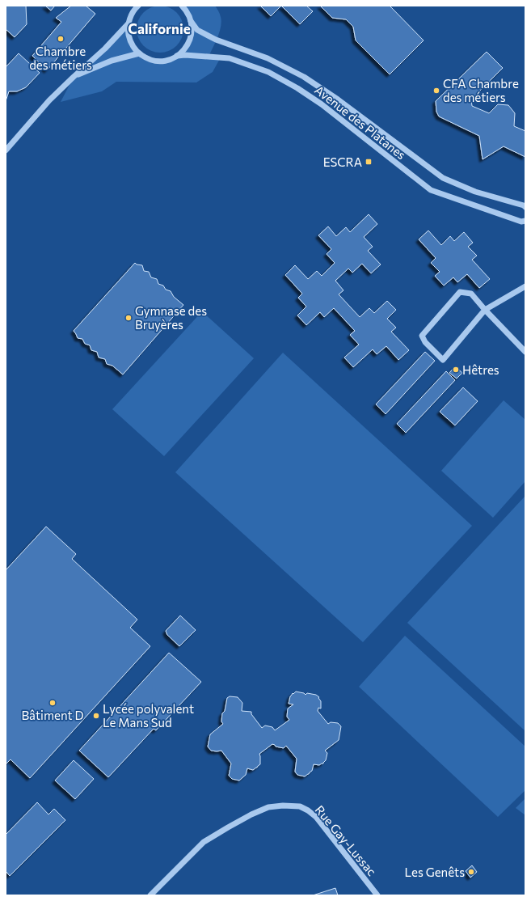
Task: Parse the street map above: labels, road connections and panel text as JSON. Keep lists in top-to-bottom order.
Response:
{
  "streets": {
    "street": ["Avenue des Platanes", "Rue Gay-Lussac"]
  },
  "districts": ["Californie"],
  "places": {
    "other": [
      "Chambre des métiers",
      "CFA Chambre des métiers",
      "Gymnase des Bruyères",
      "Hêtres",
      "Bâtiment D",
      "Lycée polyvalent Le Mans Sud",
      "Les Genêts"
    ],
    "transit": ["ESCRA"]
  }
}
